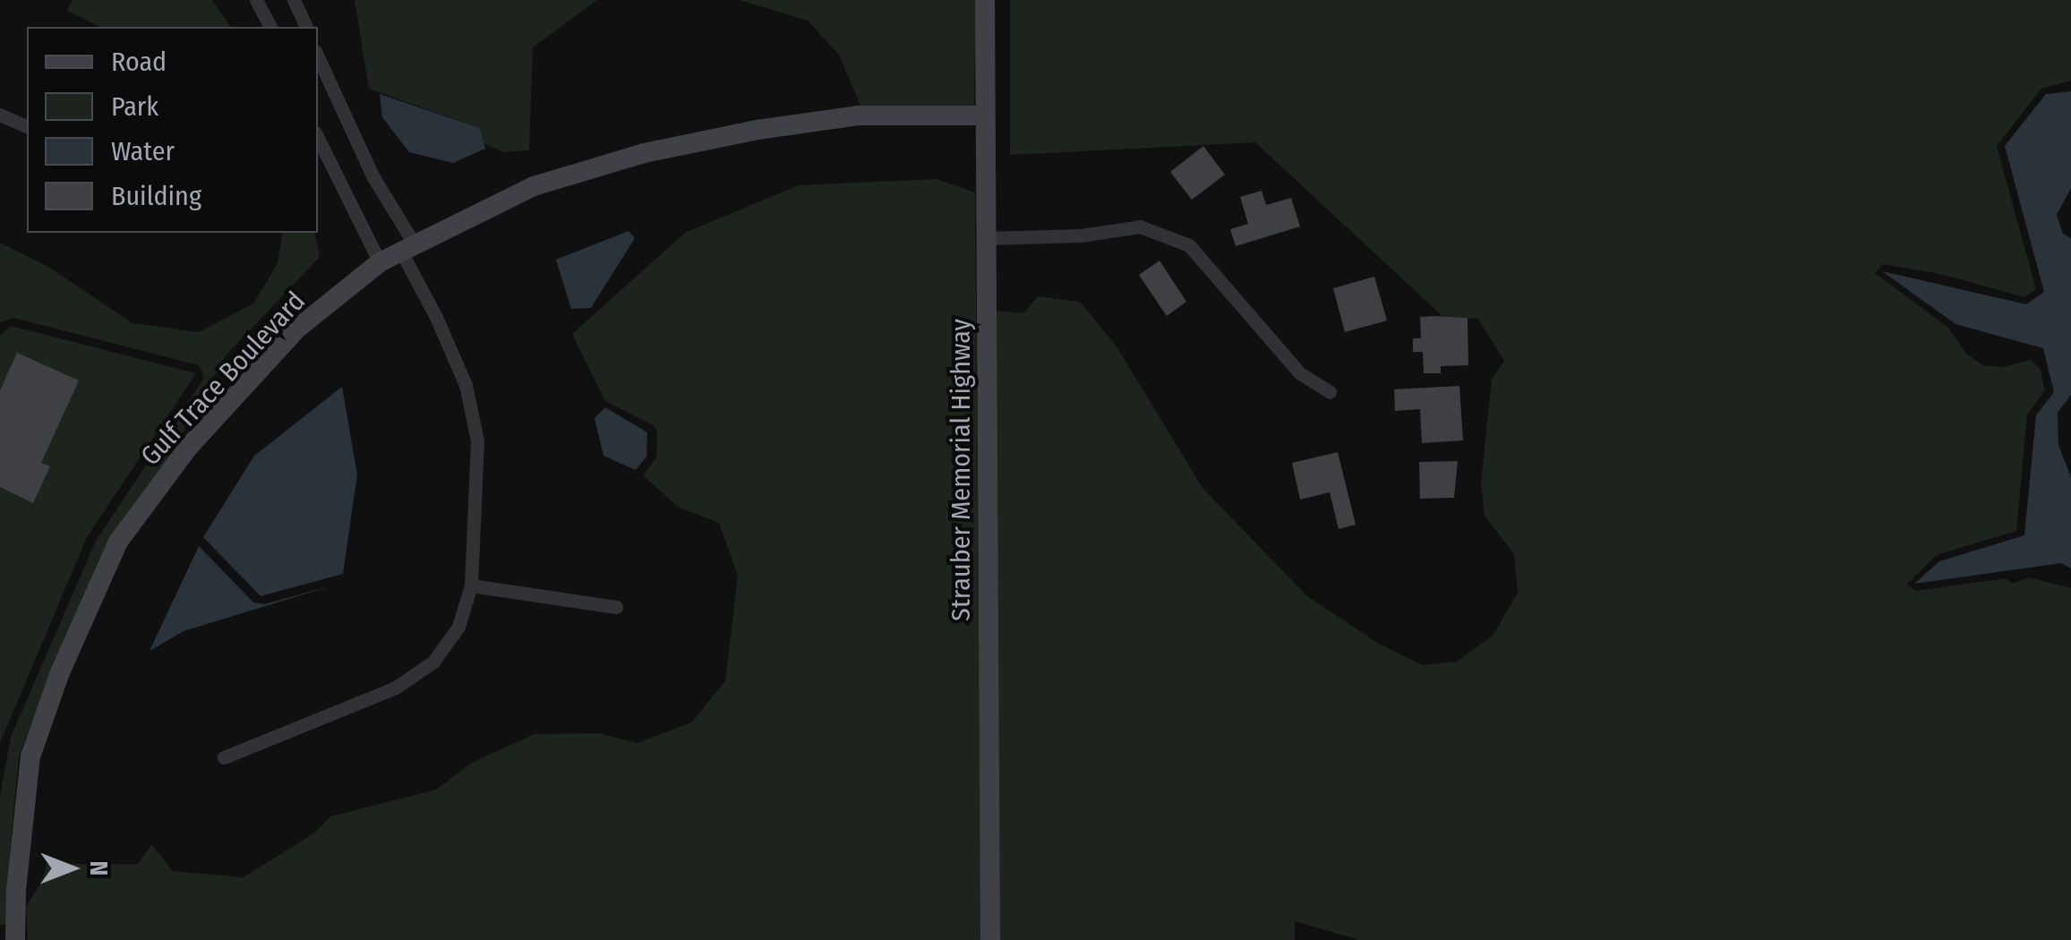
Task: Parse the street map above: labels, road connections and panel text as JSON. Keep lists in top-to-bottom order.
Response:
{
  "streets": {
    "street": ["Gulf Trace Boulevard", "Strauber Memorial Highway"]
  },
  "crossings": [
    ["Gulf Trace Boulevard", "Strauber Memorial Highway"]
  ],
  "legend": [
    "Road",
    "Park",
    "Water",
    "Building"
  ],
  "north": "right"
}
